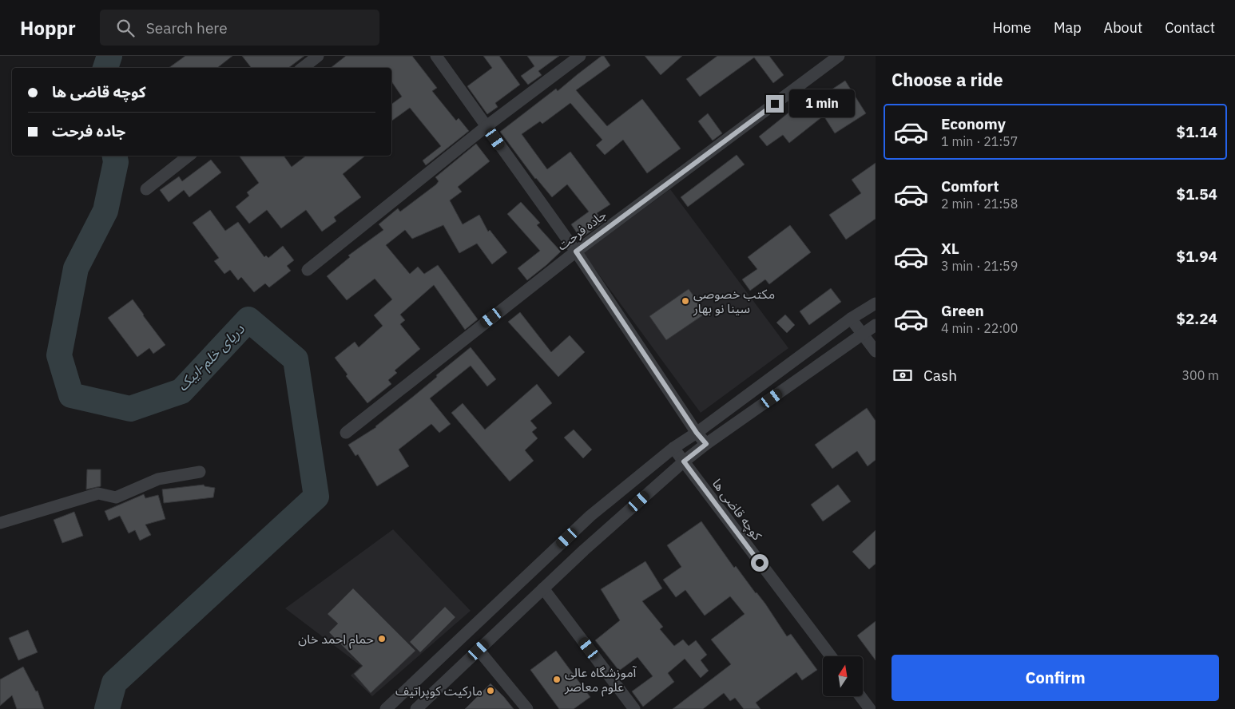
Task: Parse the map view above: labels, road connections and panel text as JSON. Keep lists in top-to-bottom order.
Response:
{
  "streets": {
    "street": ["جاده فرحت", "کوچه قاضی ها"]
  },
  "water": ["دریای خلم-ایبک"],
  "places": [
    "مکتب خصوصی سینا نو بهار",
    "حمام احمد خان",
    "آموزشگاه عالی علوم معاصر",
    "مارکیت کوپراتیف"
  ],
  "north": "top",
  "page": {
    "header": "Hoppr",
    "search": "Search here",
    "nav": [
      "Home",
      "Map",
      "About",
      "Contact"
    ],
    "heading": "Choose a ride",
    "banner": ["کوچه قاضی ها", "جاده فرحت"],
    "bubble": "1 min",
    "list": [
      {
        "name": "Economy",
        "note": "1 min · 21:57",
        "value": "$1.14"
      },
      {
        "name": "Comfort",
        "note": "2 min · 21:58",
        "value": "$1.54"
      },
      {
        "name": "XL",
        "note": "3 min · 21:59",
        "value": "$1.94"
      },
      {
        "name": "Green",
        "note": "4 min · 22:00",
        "value": "$2.24"
      }
    ],
    "pay": ["Cash", "300 m"],
    "buttons": "Confirm"
  }
}
